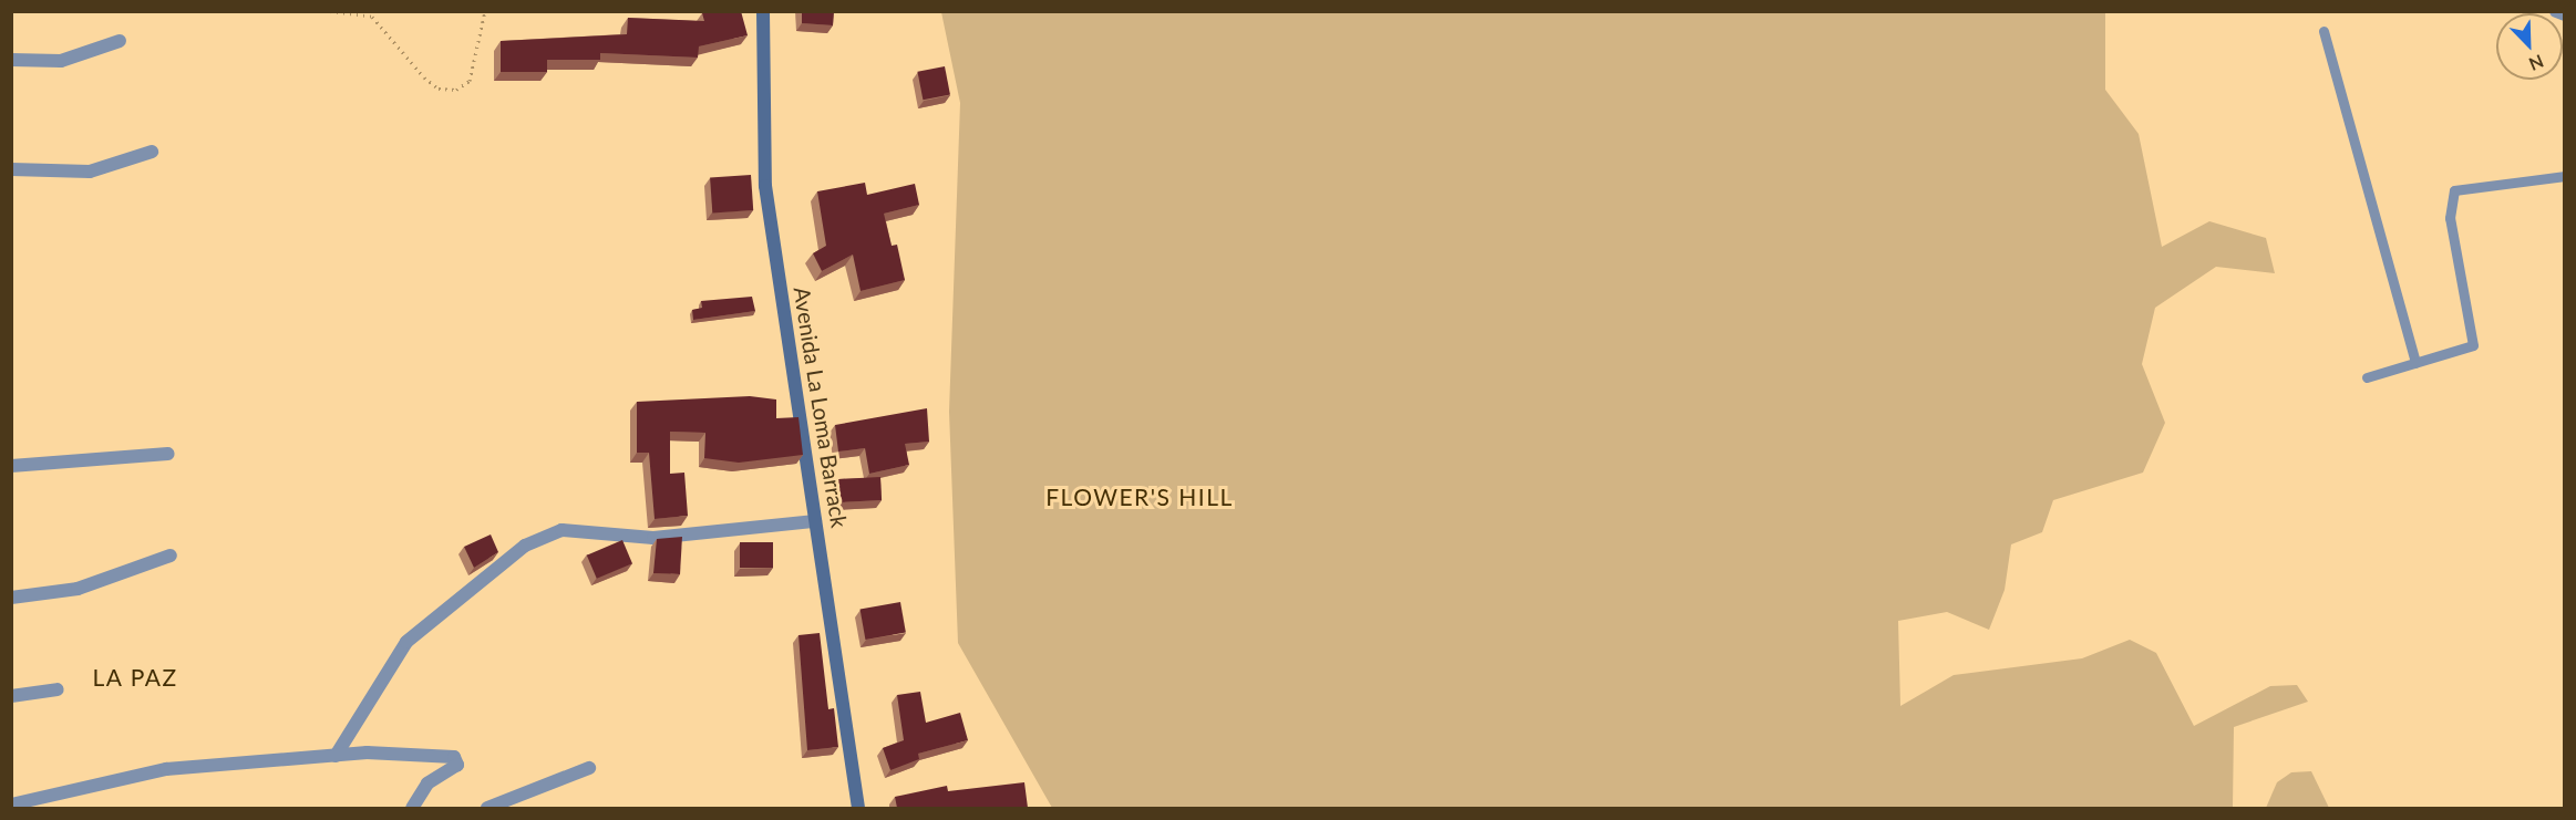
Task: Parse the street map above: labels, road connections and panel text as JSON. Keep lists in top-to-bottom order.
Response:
{
  "streets": {
    "main road": ["Avenida La Loma Barrack"]
  },
  "districts": ["FLOWER'S HILL", "LA PAZ"],
  "north": "bottom right"
}
